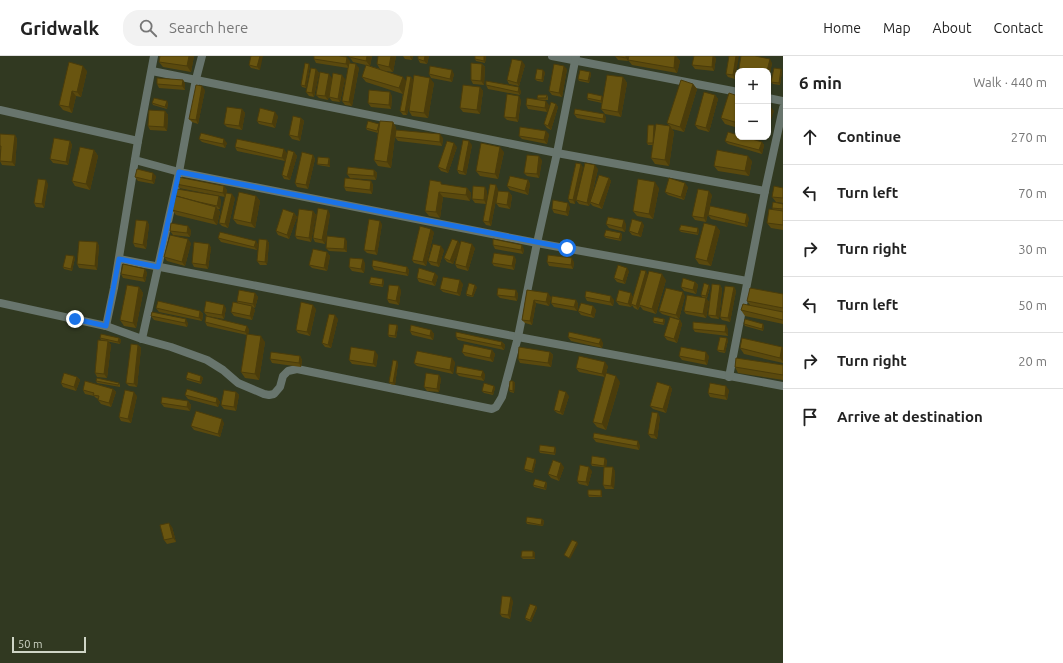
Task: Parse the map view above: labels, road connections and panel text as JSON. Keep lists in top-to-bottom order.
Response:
{
  "scale_bar": "50 m",
  "page": {
    "header": "Gridwalk",
    "search": "Search here",
    "nav": [
      "Home",
      "Map",
      "About",
      "Contact"
    ],
    "heading": ["6 min", "Walk · 440 m"],
    "map_buttons": ["+", "−"],
    "list": [
      ["Continue", "270 m"],
      ["Turn left", "70 m"],
      ["Turn right", "30 m"],
      ["Turn left", "50 m"],
      ["Turn right", "20 m"],
      "Arrive at destination"
    ],
    "scale": "50 m"
  }
}
